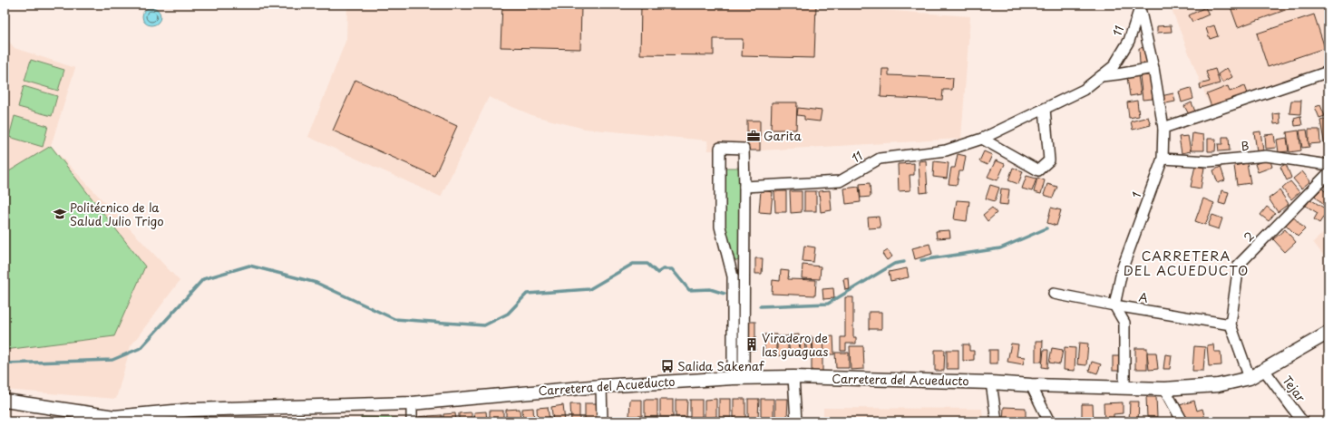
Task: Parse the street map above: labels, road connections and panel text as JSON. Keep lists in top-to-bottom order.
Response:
{
  "streets": {
    "street": [
      "11",
      "B",
      "1",
      "2",
      "A",
      "Carretera del Acueducto",
      "Tejar"
    ]
  },
  "crossings": [
    ["11", "1"],
    ["B", "1"],
    ["1", "A"],
    ["2", "A"],
    ["2", "Carretera del Acueducto"],
    ["Carretera del Acueducto", "Tejar"]
  ],
  "districts": ["CARRETERA DEL ACUEDUCTO"],
  "places": {
    "office": ["Garita"],
    "school or university": ["Politécnico de la Salud Julio Trigo"],
    "building": ["Viradero de las guaguas"],
    "bus stop": ["Salida Sakenaf"]
  }
}
